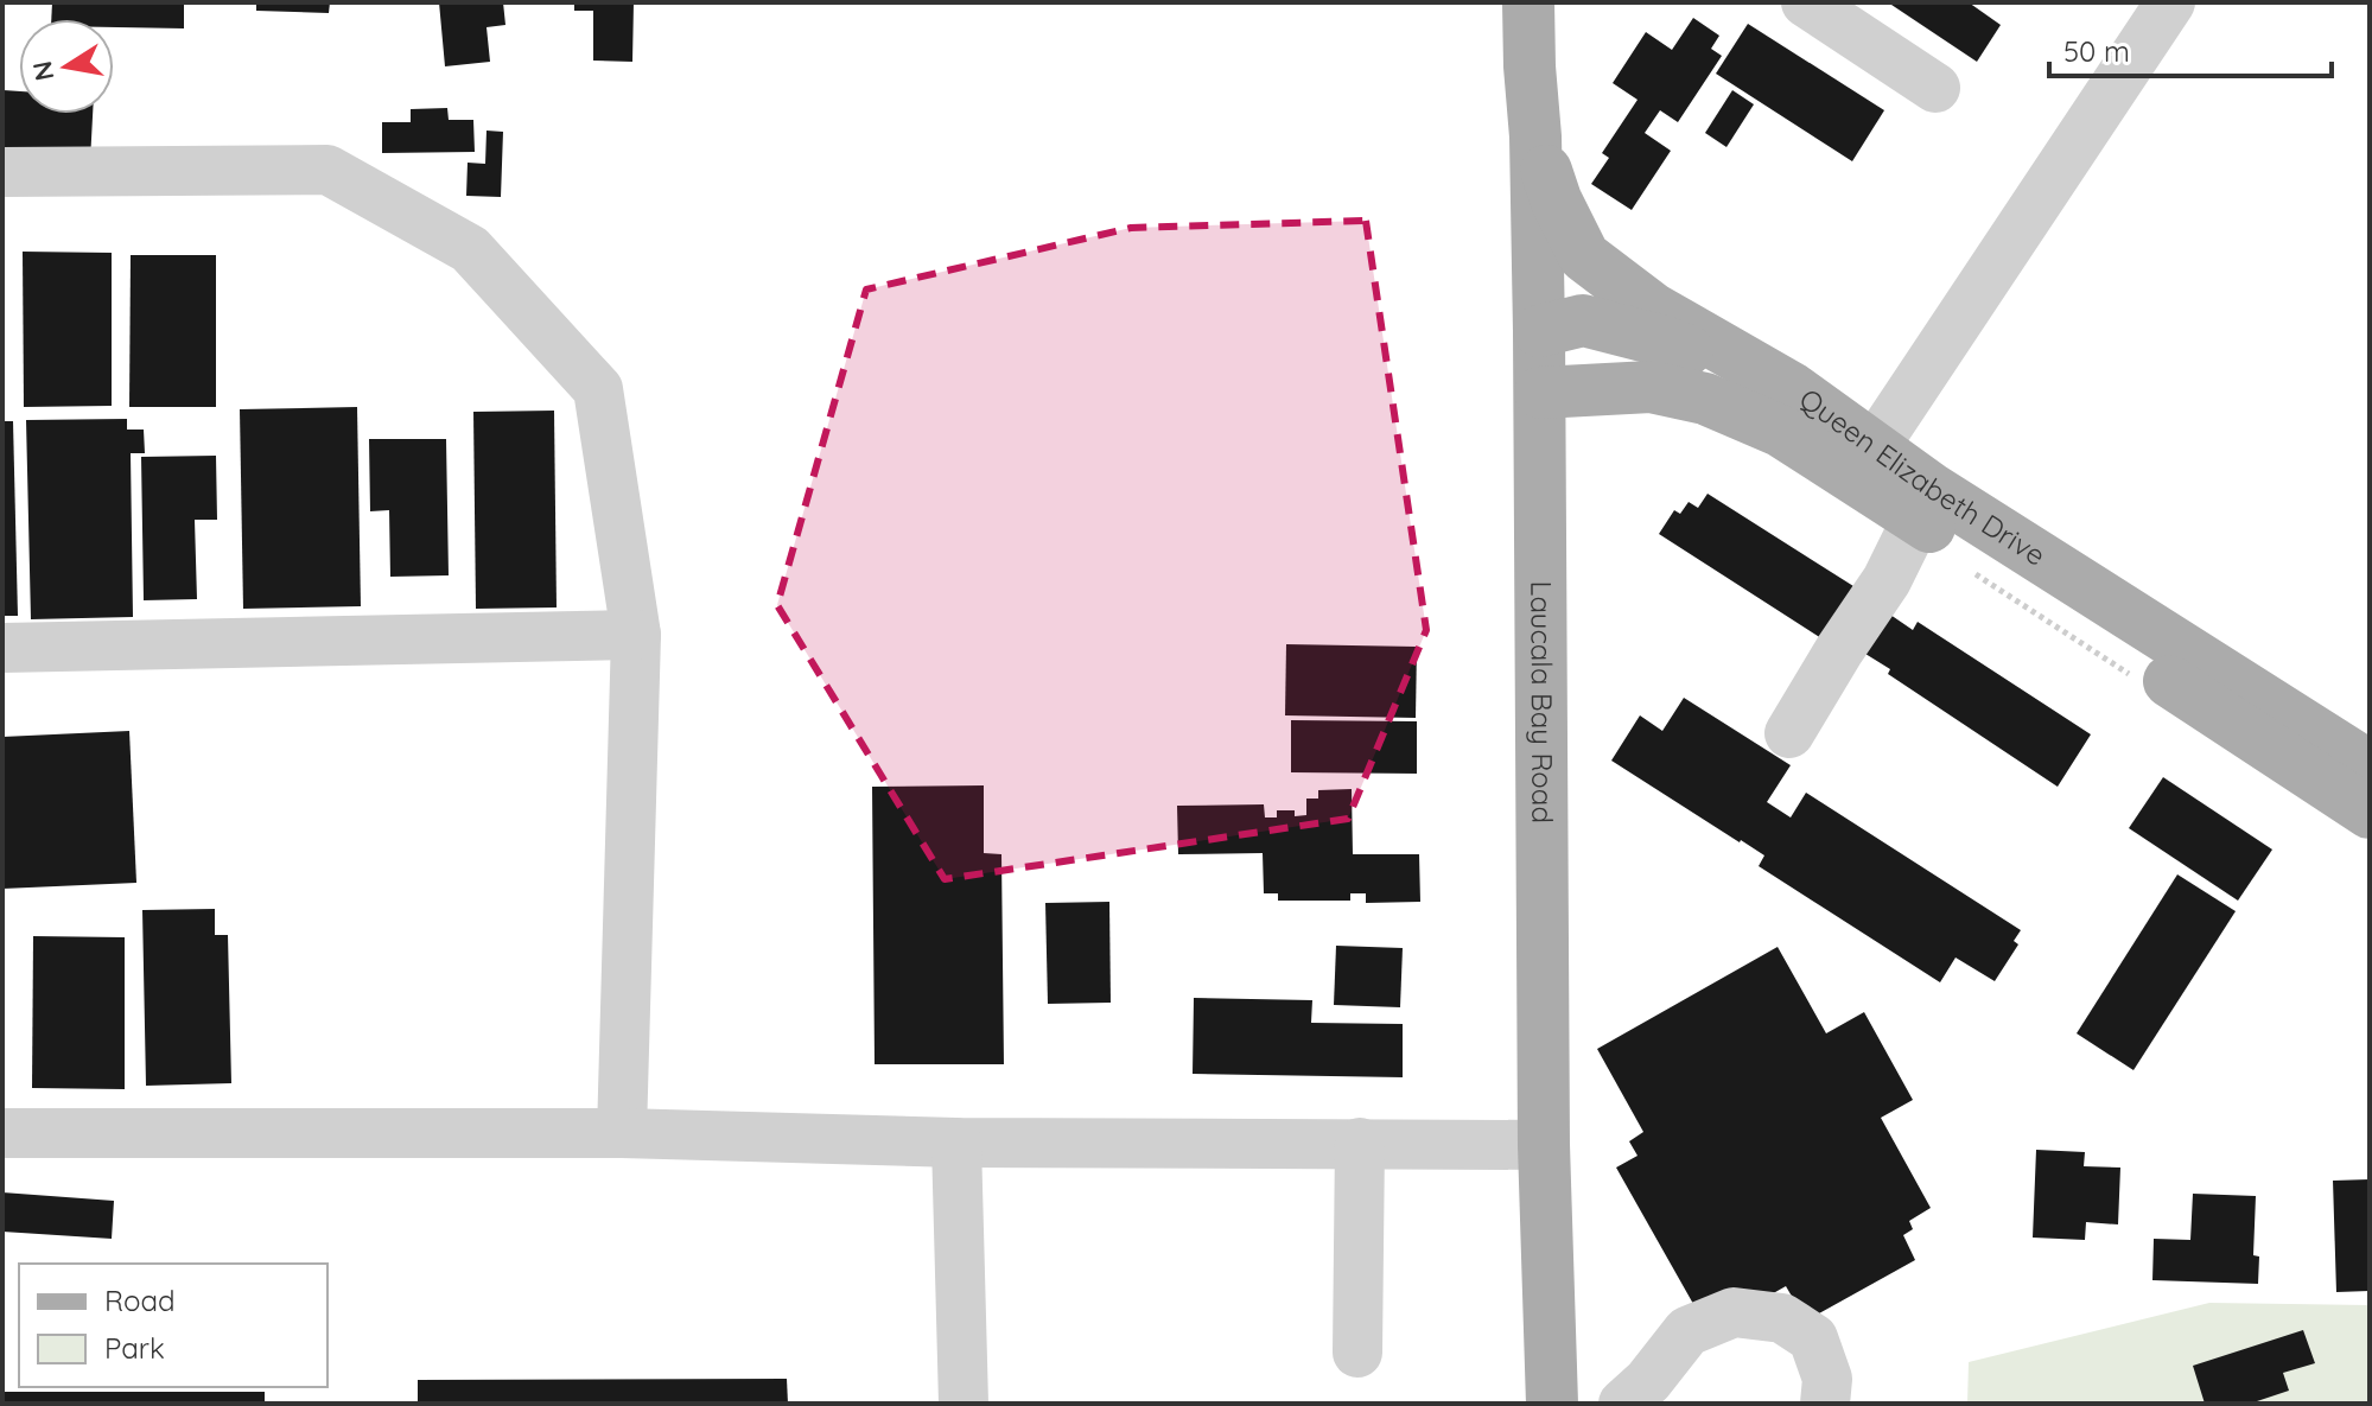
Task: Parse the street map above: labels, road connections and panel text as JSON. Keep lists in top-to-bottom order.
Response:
{
  "streets": {
    "main road": ["Queen Elizabeth Drive", "Laucala Bay Road"]
  },
  "crossings": [
    ["Queen Elizabeth Drive", "Laucala Bay Road"]
  ],
  "legend": ["Road", "Park"],
  "scale_bar": "50 m",
  "north": "left"
}
